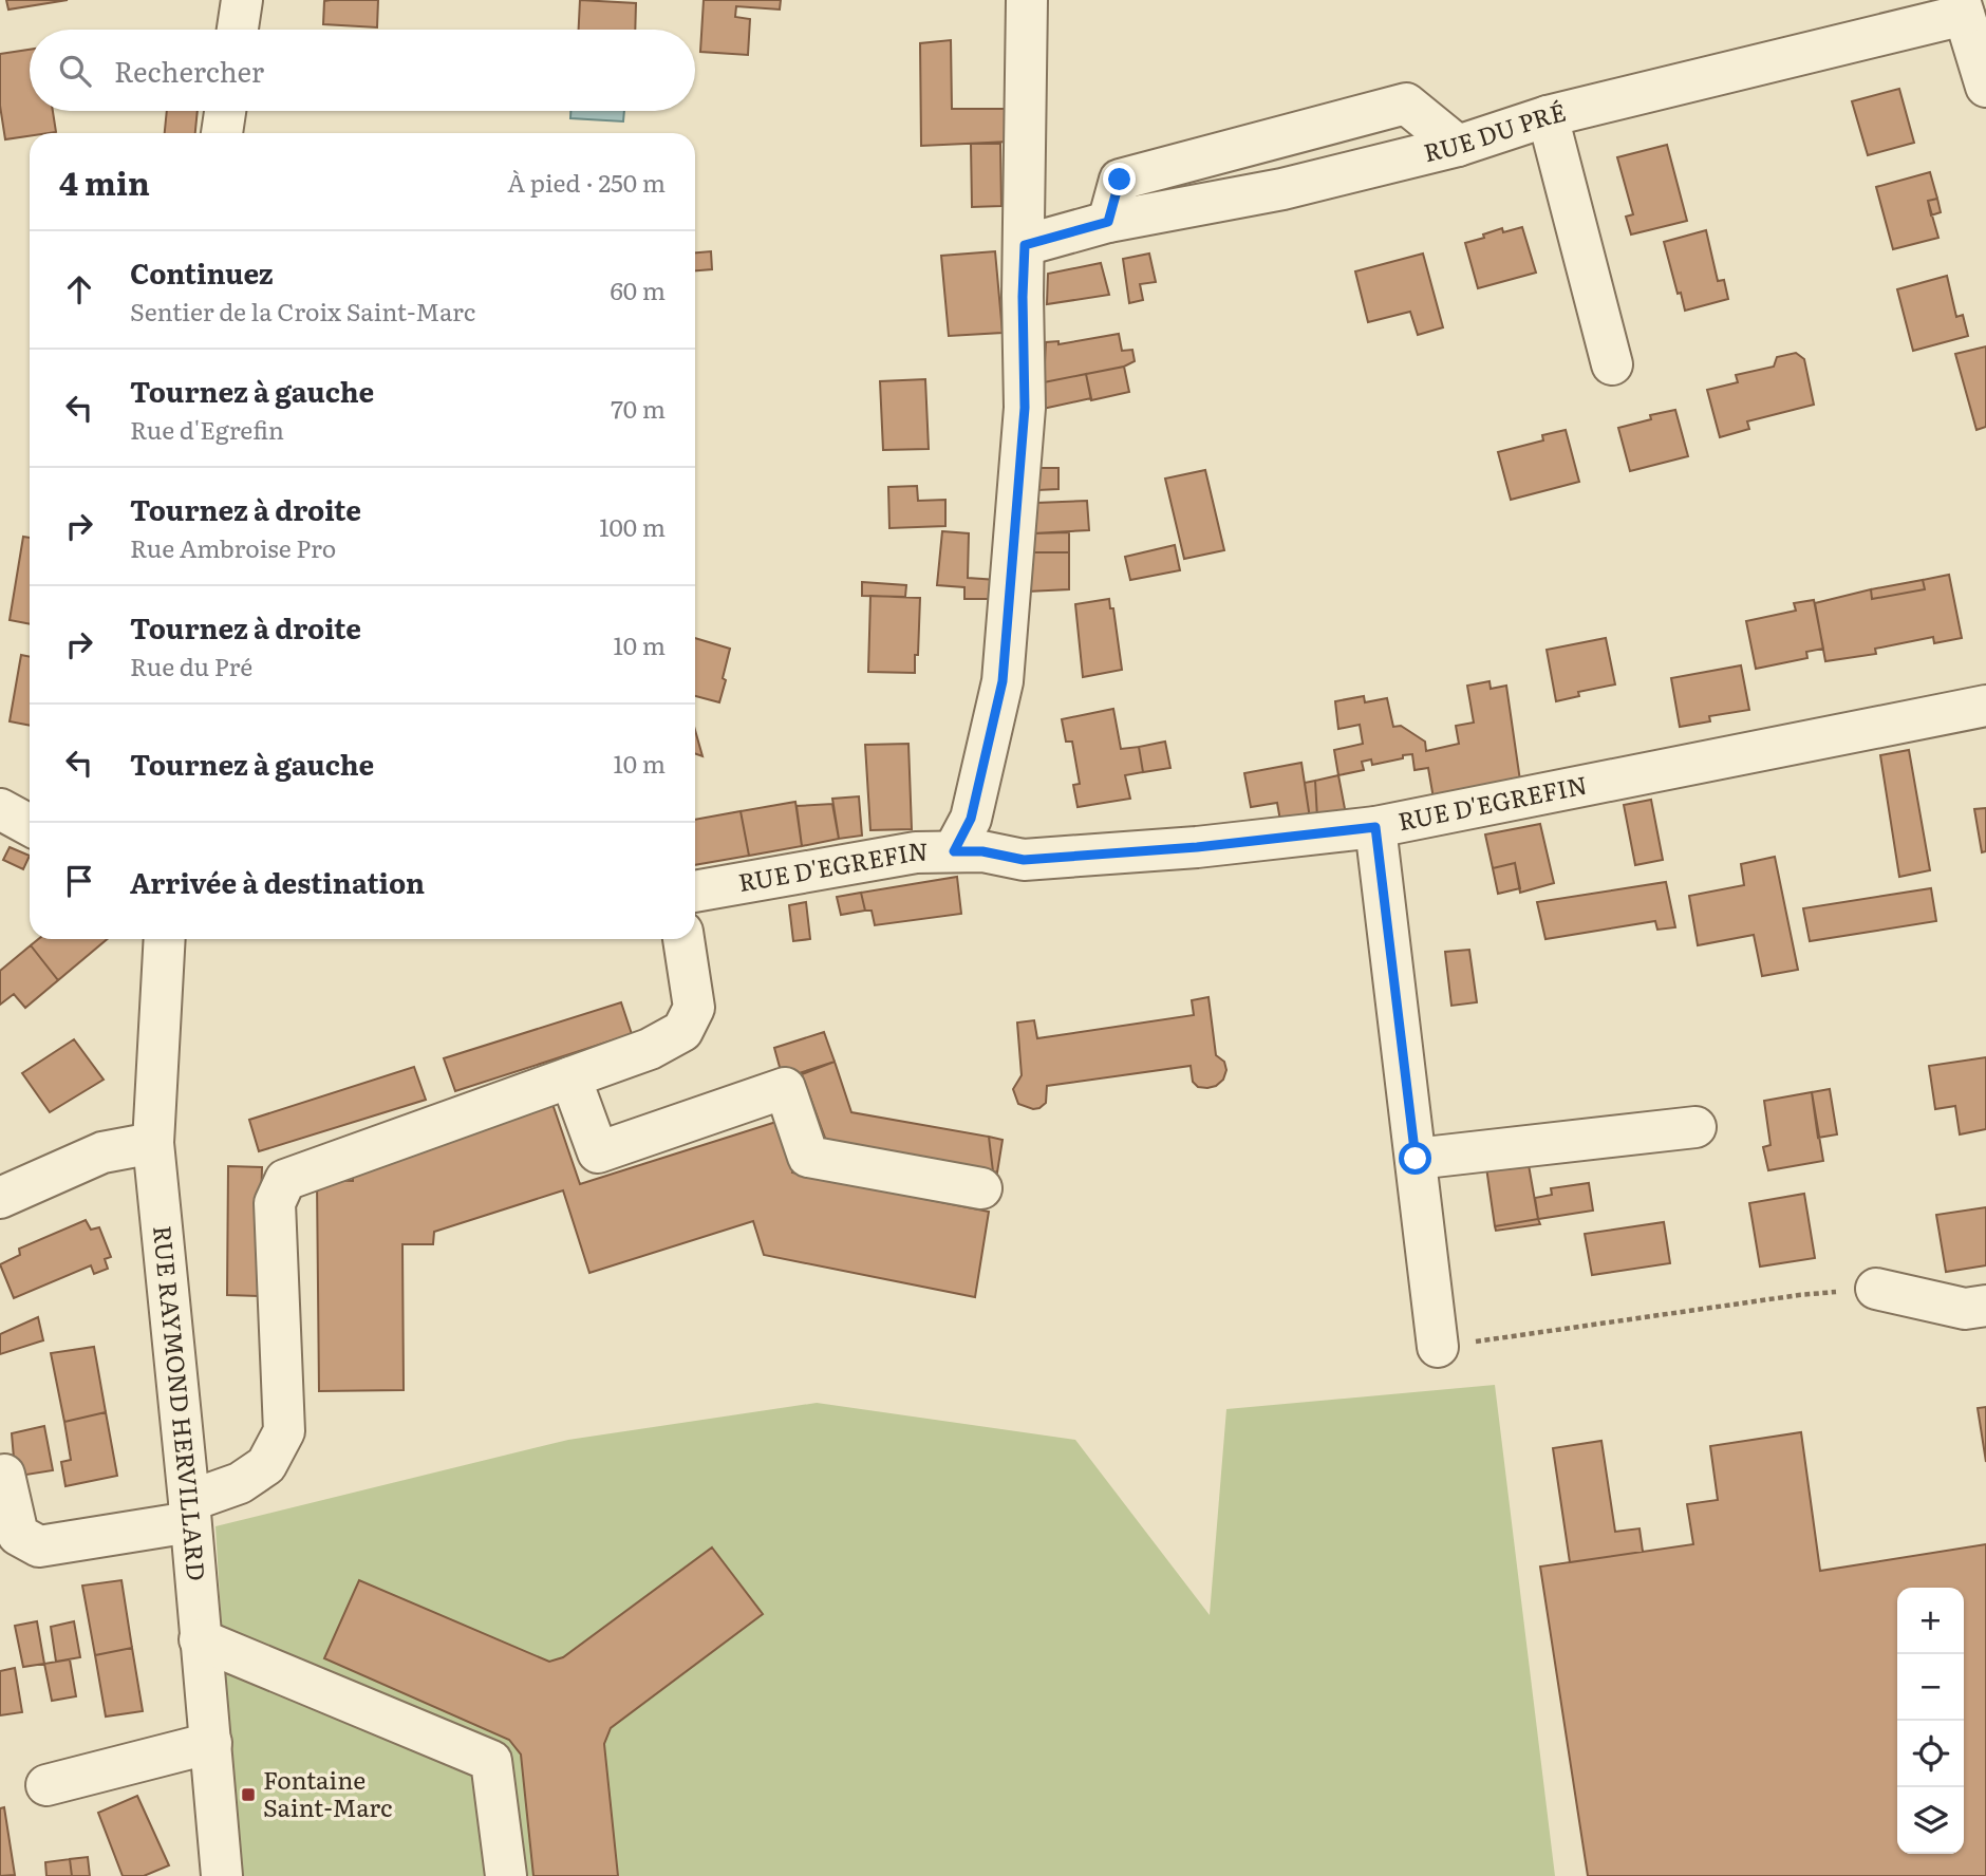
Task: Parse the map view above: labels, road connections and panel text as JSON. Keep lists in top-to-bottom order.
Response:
{
  "streets": {
    "street": ["RUE DU PRÉ", "RUE D'EGREFIN", "RUE RAYMOND HERVILLARD"]
  },
  "places": {
    "transit": ["Fontaine Saint-Marc"]
  },
  "page": {
    "search": "Rechercher",
    "heading": ["4 min", "À pied · 250 m"],
    "list": [
      ["Continuez", "Sentier de la Croix Saint-Marc", "60 m"],
      ["Tournez à gauche", "Rue d'Egrefin", "70 m"],
      ["Tournez à droite", "Rue Ambroise Pro", "100 m"],
      ["Tournez à droite", "Rue du Pré", "10 m"],
      ["Tournez à gauche", "10 m"],
      "Arrivée à destination"
    ],
    "map_buttons": ["+", "−"]
  }
}
